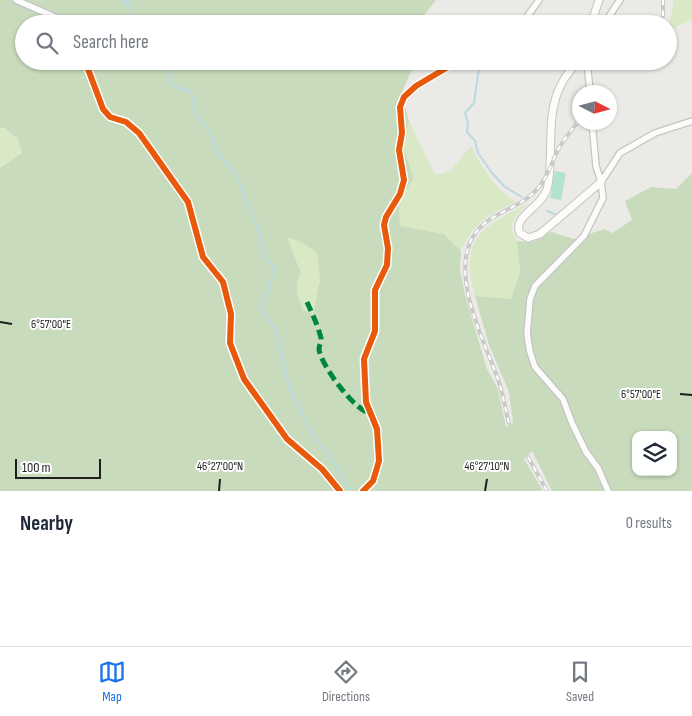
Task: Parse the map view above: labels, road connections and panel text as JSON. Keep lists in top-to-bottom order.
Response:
{
  "scale_bar": "100 m",
  "north": "right",
  "page": {
    "search": "Search here",
    "scale": "100 m",
    "heading": ["Nearby", "0 results"],
    "nav": ["Map", "Directions", "Saved"]
  },
  "coordinates": ["6°57'00\"E", "46°27'00\"N", "46°27'10\"N"]
}
